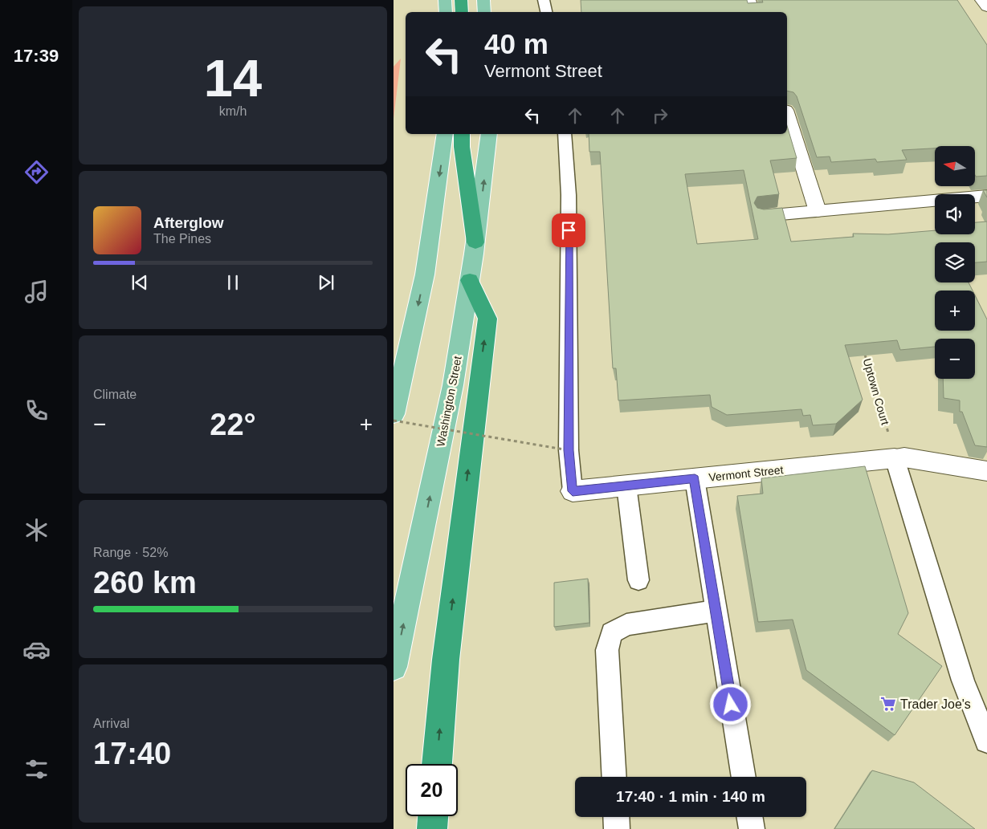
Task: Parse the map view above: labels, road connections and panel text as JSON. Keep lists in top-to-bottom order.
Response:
{
  "streets": {
    "main road": ["Washington Street"],
    "street": ["Vermont Street"],
    "path": ["Uptown Court"]
  },
  "crossings": [
    ["Uptown Court", "Vermont Street"]
  ],
  "places": {
    "supermarket": ["Trader Joe's"]
  },
  "north": "left",
  "page": {
    "tabs": "17:39",
    "tile": [
      ["14", "km/h"],
      "Climate",
      ["Range · 52%", "260 km"],
      ["Arrival", "17:40"]
    ],
    "turn": ["40 m", "Vermont Street"],
    "map_buttons": ["+", "−"],
    "song": ["Afterglow", "The Pines"],
    "heat": ["−", "22°", "+"],
    "limit": "20",
    "trip": "17:40 · 1 min · 140 m"
  }
}
